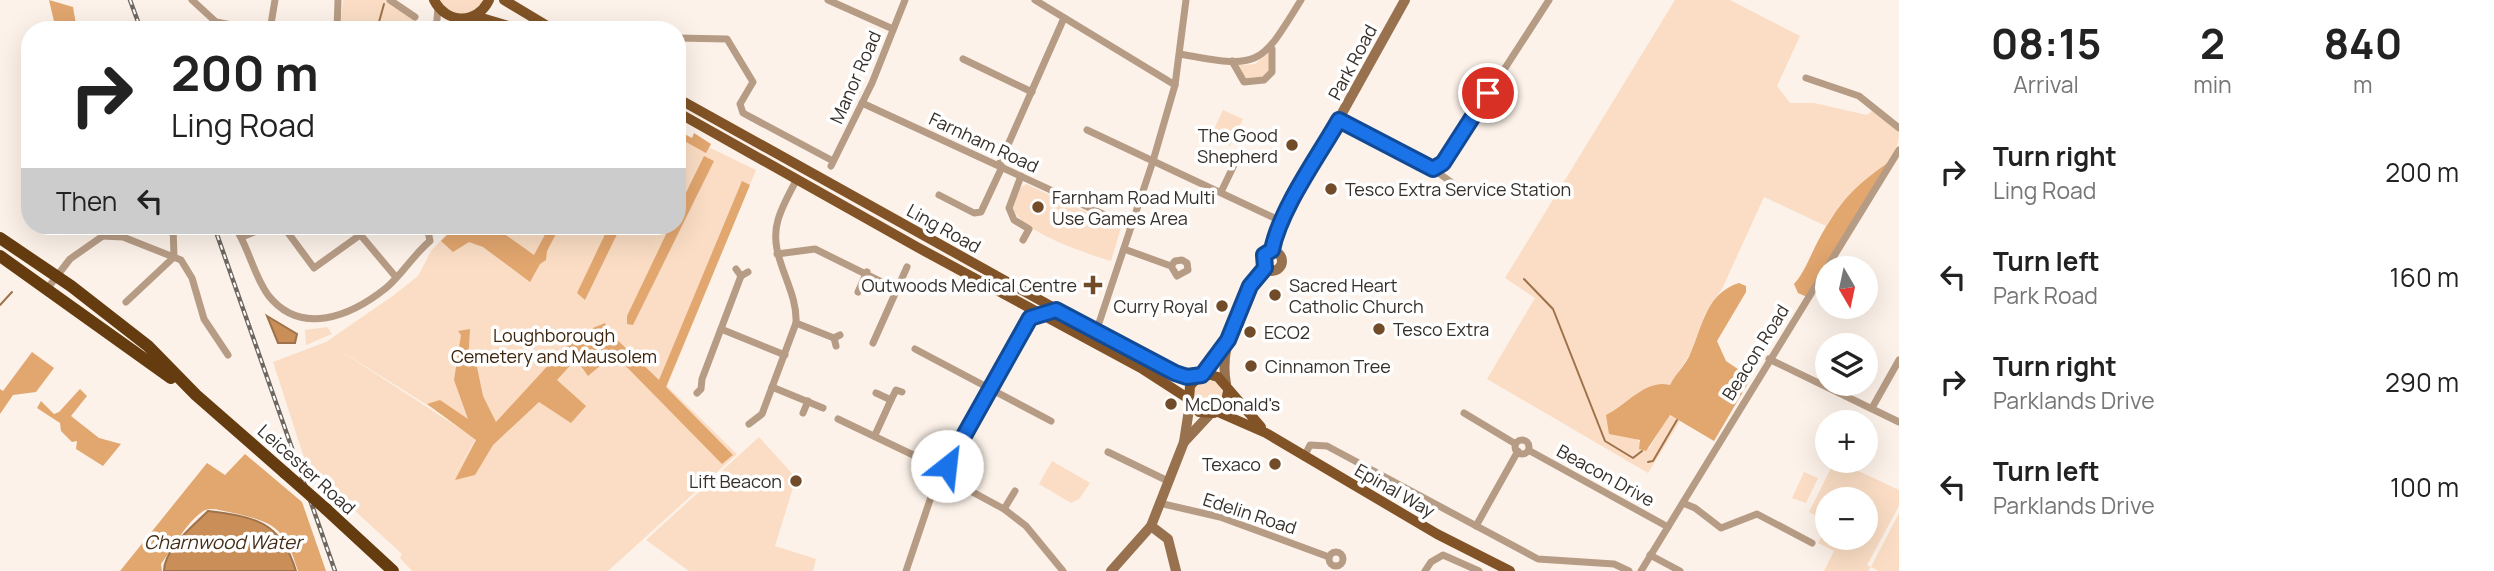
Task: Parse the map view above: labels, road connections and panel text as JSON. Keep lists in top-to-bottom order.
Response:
{
  "streets": {
    "highway": ["Leicester Road"],
    "main road": ["Ling Road", "Epinal Way"],
    "street": [
      "Park Road",
      "Manor Road",
      "Farnham Road",
      "Beacon Road",
      "Beacon Drive",
      "Edelin Road"
    ]
  },
  "crossings": [
    ["Park Road", "Ling Road"],
    ["Park Road", "Epinal Way"],
    ["Manor Road", "Farnham Road"],
    ["Ling Road", "Epinal Way"],
    ["Beacon Road", "Beacon Drive"]
  ],
  "water": ["Charnwood Water"],
  "parks": ["Loughborough Cemetery and Mausolem"],
  "places": {
    "other": [
      "The Good Shepherd",
      "Tesco Extra Service Station",
      "Farnham Road Multi Use Games Area",
      "Sacred Heart Catholic Church",
      "Curry Royal",
      "Tesco Extra",
      "ECO2",
      "Cinnamon Tree",
      "McDonald's",
      "Texaco",
      "Lift Beacon"
    ],
    "health": ["Outwoods Medical Centre"]
  },
  "north": "bottom",
  "page": {
    "eta": [
      "08:15",
      "Arrival",
      "2",
      "min",
      "840",
      "m"
    ],
    "turn": ["200 m", "Ling Road"],
    "list": [
      {
        "name": "Turn right",
        "note": "Ling Road",
        "value": "200 m"
      },
      {
        "name": "Turn left",
        "note": "Park Road",
        "value": "160 m"
      },
      {
        "name": "Turn right",
        "note": "Parklands Drive",
        "value": "290 m"
      },
      {
        "name": "Turn left",
        "note": "Parklands Drive",
        "value": "100 m"
      }
    ],
    "then": "Then",
    "map_buttons": ["+", "−"]
  }
}
